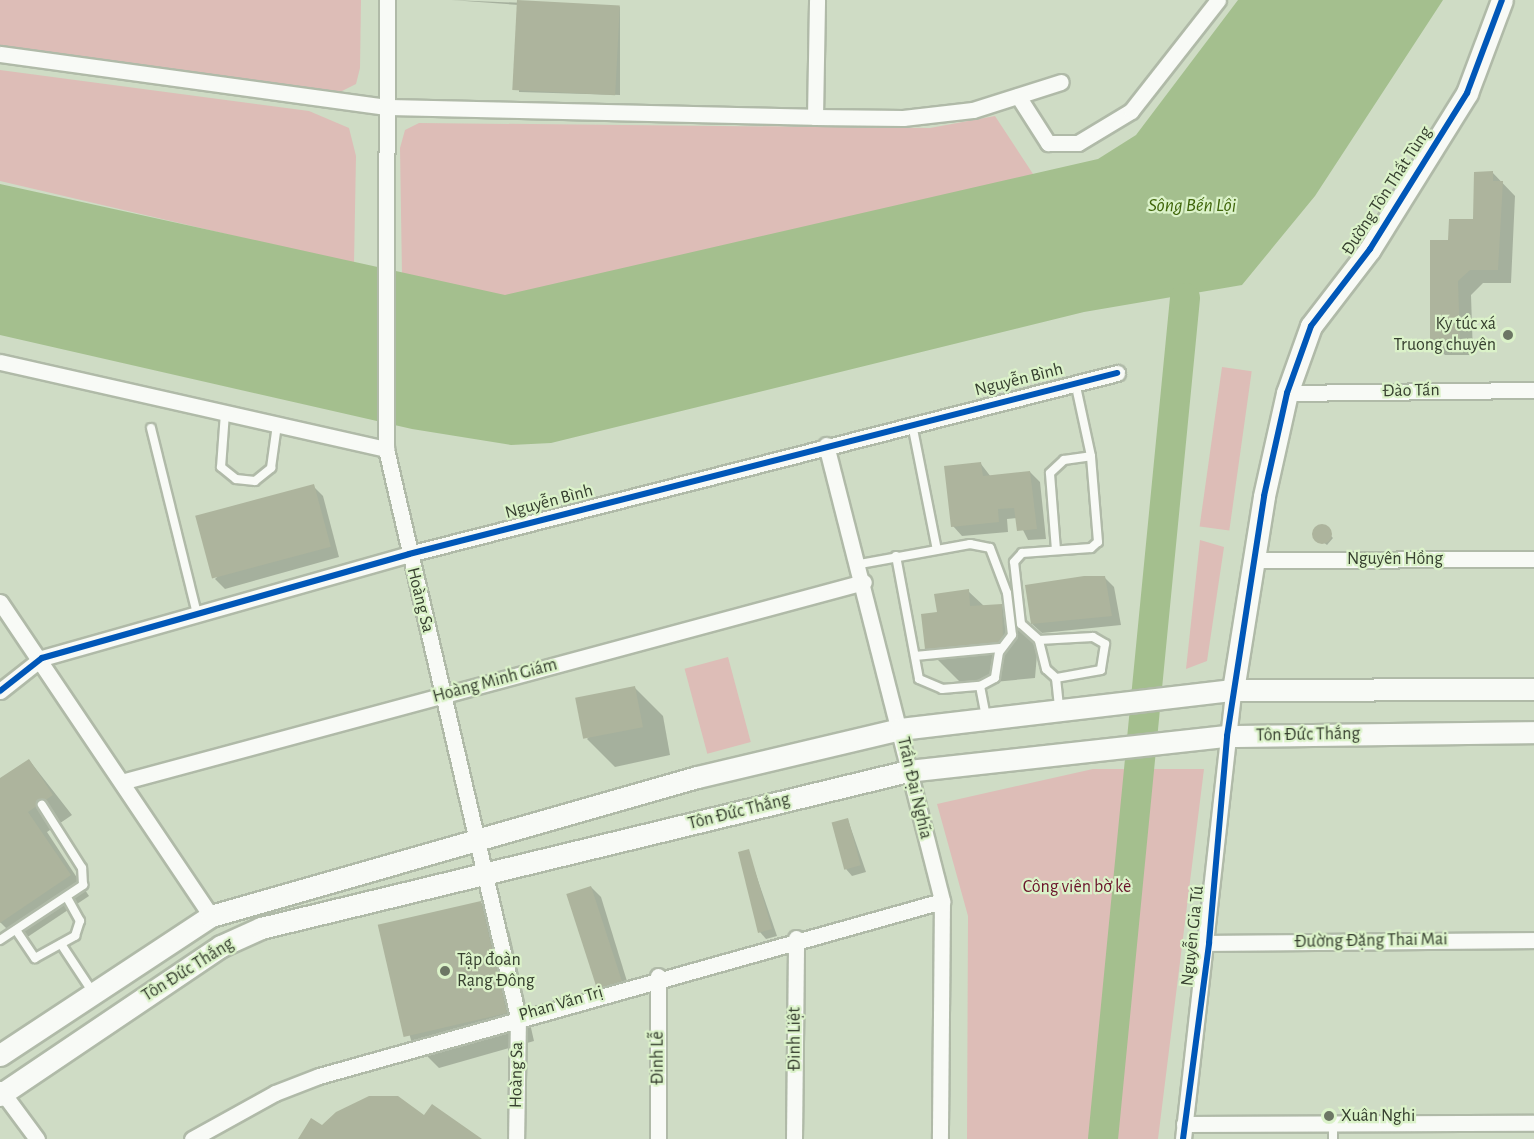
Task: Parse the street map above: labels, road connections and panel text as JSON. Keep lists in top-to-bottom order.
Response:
{
  "streets": {
    "main road": ["Đường Tôn Thất Tùng", "Tôn Đức Thắng"],
    "street": [
      "Nguyễn Bình",
      "Đào Tấn",
      "Nguyên Hồng",
      "Hoàng Sa",
      "Hoàng Minh Giám",
      "Trần Đại Nghĩa",
      "Nguyễn Gia Tú",
      "Đường Đặng Thai Mai",
      "Phan Văn Trị",
      "Đinh Liệt",
      "Đinh Lễ"
    ]
  },
  "crossings": [
    ["Đường Tôn Thất Tùng", "Đào Tấn"],
    ["Đường Tôn Thất Tùng", "Nguyên Hồng"],
    ["Đường Tôn Thất Tùng", "Tôn Đức Thắng"],
    ["Đường Tôn Thất Tùng", "Nguyễn Gia Tú"],
    ["Nguyễn Bình", "Hoàng Sa"],
    ["Nguyễn Bình", "Trần Đại Nghĩa"],
    ["Hoàng Sa", "Hoàng Minh Giám"],
    ["Hoàng Sa", "Tôn Đức Thắng"],
    ["Hoàng Sa", "Phan Văn Trị"],
    ["Hoàng Minh Giám", "Trần Đại Nghĩa"],
    ["Tôn Đức Thắng", "Trần Đại Nghĩa"],
    ["Tôn Đức Thắng", "Nguyễn Gia Tú"],
    ["Trần Đại Nghĩa", "Phan Văn Trị"],
    ["Nguyễn Gia Tú", "Đường Đặng Thai Mai"],
    ["Phan Văn Trị", "Đinh Liệt"],
    ["Phan Văn Trị", "Đinh Lễ"]
  ],
  "water": ["Sông Bến Lội"],
  "parks": ["Công viên bờ kè"],
  "places": ["Ky túc xá Truong chuyên", "Tập đoàn Rạng Đông", "Xuân Nghi"]
}
